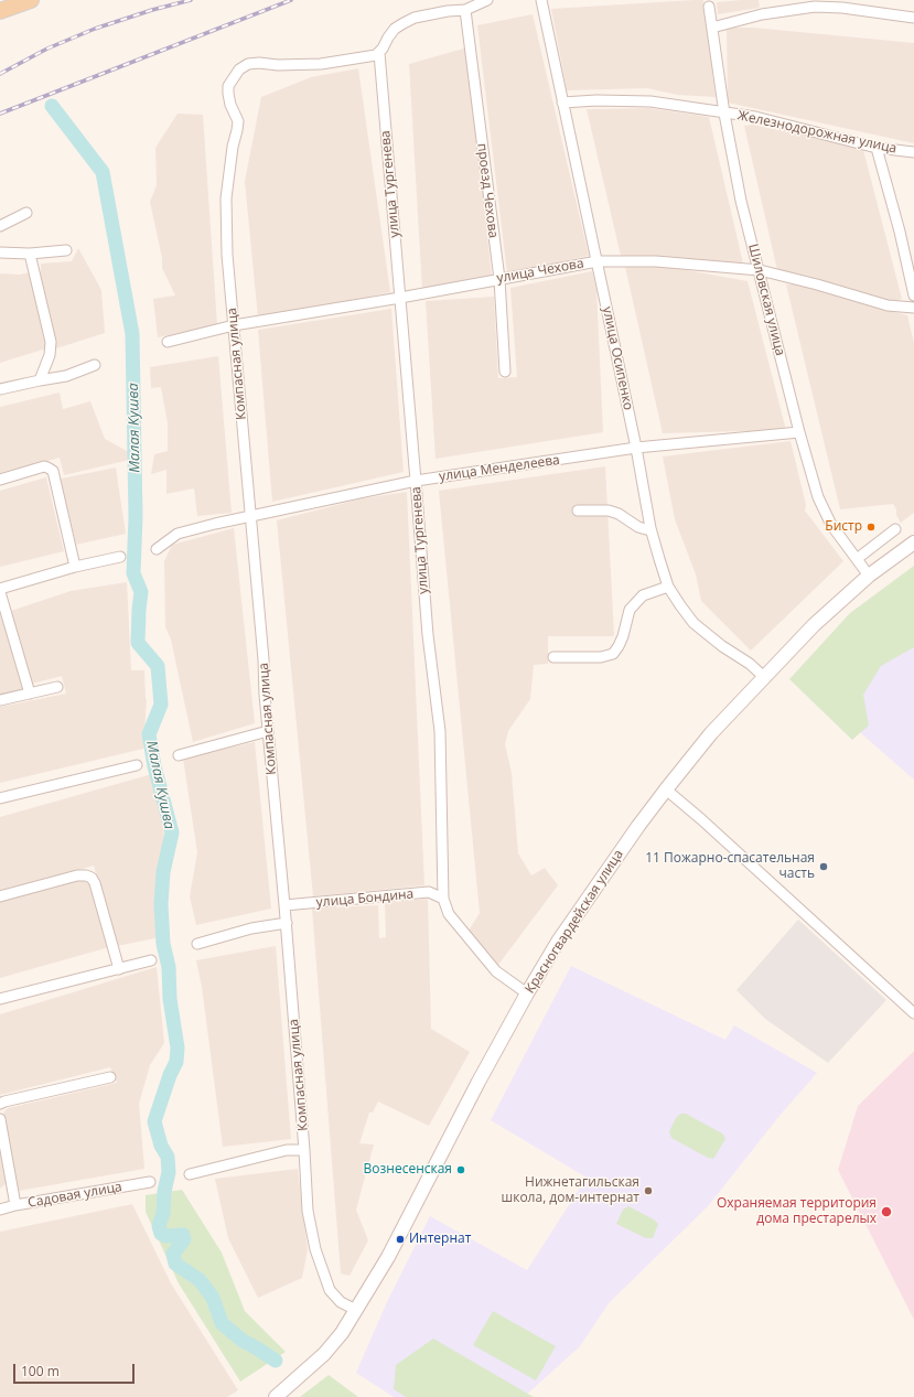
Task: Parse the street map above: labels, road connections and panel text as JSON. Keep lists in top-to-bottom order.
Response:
{
  "streets": {
    "main road": ["Красногвардейская улица"],
    "street": [
      "Железнодорожная улица",
      "улица Тургенева",
      "проезд Чехова",
      "улица Чехова",
      "Шиловская улица",
      "улица Осипенко",
      "Компасная улица",
      "улица Менделеева",
      "улица Бондина",
      "Садовая улица"
    ]
  },
  "crossings": [
    ["Железнодорожная улица", "Шиловская улица"],
    ["Железнодорожная улица", "улица Осипенко"],
    ["улица Тургенева", "улица Чехова"],
    ["улица Тургенева", "Компасная улица"],
    ["улица Тургенева", "улица Менделеева"],
    ["улица Тургенева", "улица Бондина"],
    ["улица Тургенева", "Красногвардейская улица"],
    ["проезд Чехова", "улица Чехова"],
    ["улица Чехова", "Шиловская улица"],
    ["улица Чехова", "улица Осипенко"],
    ["улица Чехова", "Компасная улица"],
    ["Шиловская улица", "улица Менделеева"],
    ["Шиловская улица", "Красногвардейская улица"],
    ["улица Осипенко", "улица Менделеева"],
    ["улица Осипенко", "Красногвардейская улица"],
    ["Компасная улица", "улица Менделеева"],
    ["Компасная улица", "улица Бондина"],
    ["Компасная улица", "Красногвардейская улица"]
  ],
  "water": ["Малая Кушва"],
  "places": [
    "Бистр",
    "11 Пожарно-спасательная часть",
    "Вознесенская",
    "Нижнетагильская школа, дом-интернат",
    "Охраняемая территория дома престарелых",
    "Интернат"
  ],
  "scale_bar": "100 m"
}
